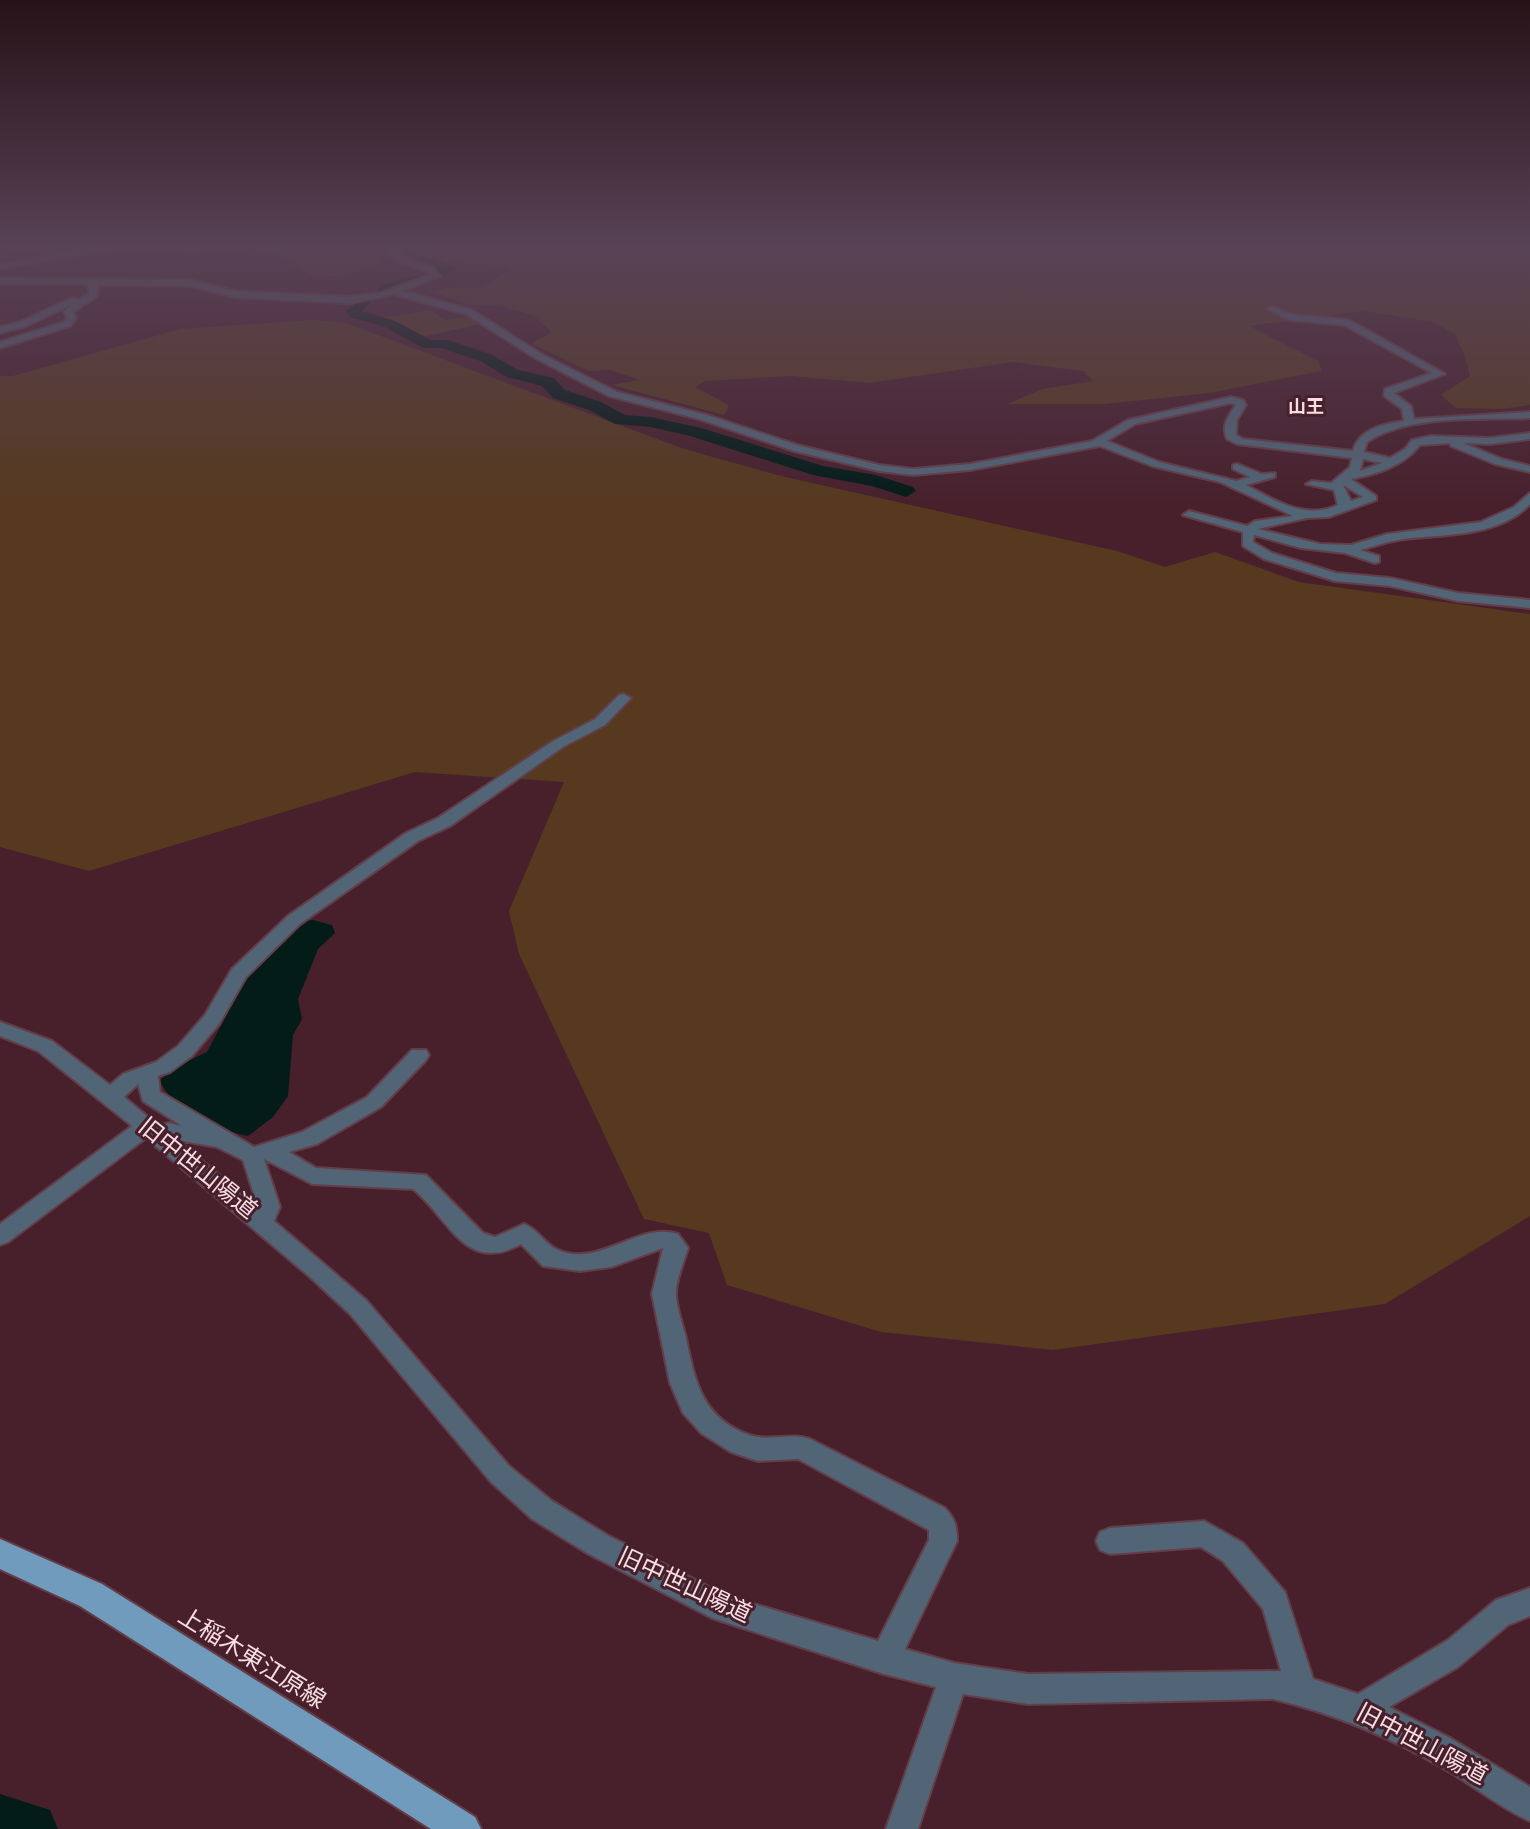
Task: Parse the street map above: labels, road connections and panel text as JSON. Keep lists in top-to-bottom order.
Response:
{
  "streets": {
    "main road": ["上稲木東江原線"],
    "street": ["旧中世山陽道"]
  },
  "districts": ["山王"]
}
